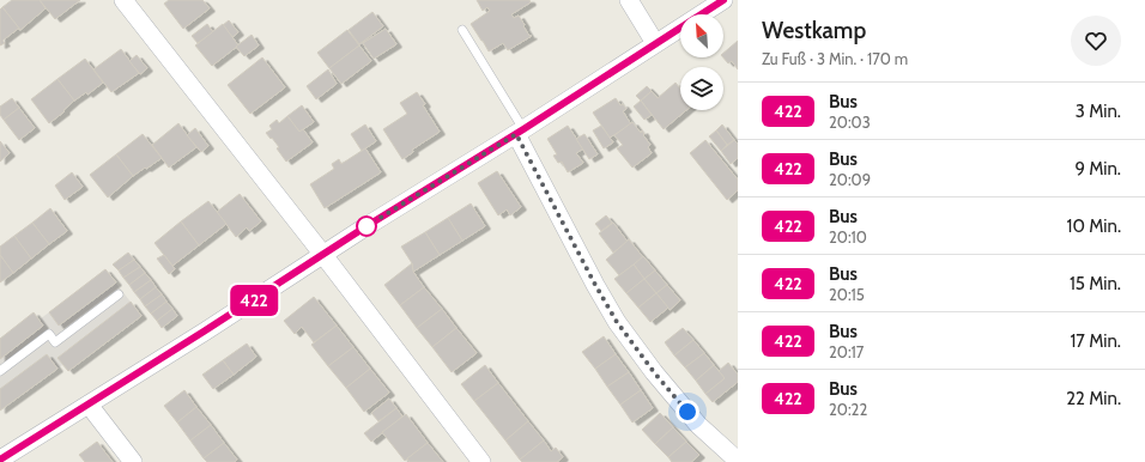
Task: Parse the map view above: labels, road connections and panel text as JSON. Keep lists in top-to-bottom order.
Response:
{
  "lines": ["bus line 422"],
  "north": "top left",
  "page": {
    "on_map": "422",
    "heading": ["Westkamp", "Zu Fuß · 3 Min. · 170 m"],
    "list": [
      {
        "mark": "422",
        "name": "Bus",
        "note": "20:03",
        "value": "3 Min."
      },
      {
        "mark": "422",
        "name": "Bus",
        "note": "20:09",
        "value": "9 Min."
      },
      {
        "mark": "422",
        "name": "Bus",
        "note": "20:10",
        "value": "10 Min."
      },
      {
        "mark": "422",
        "name": "Bus",
        "note": "20:15",
        "value": "15 Min."
      },
      {
        "mark": "422",
        "name": "Bus",
        "note": "20:17",
        "value": "17 Min."
      },
      {
        "mark": "422",
        "name": "Bus",
        "note": "20:22",
        "value": "22 Min."
      }
    ]
  }
}
